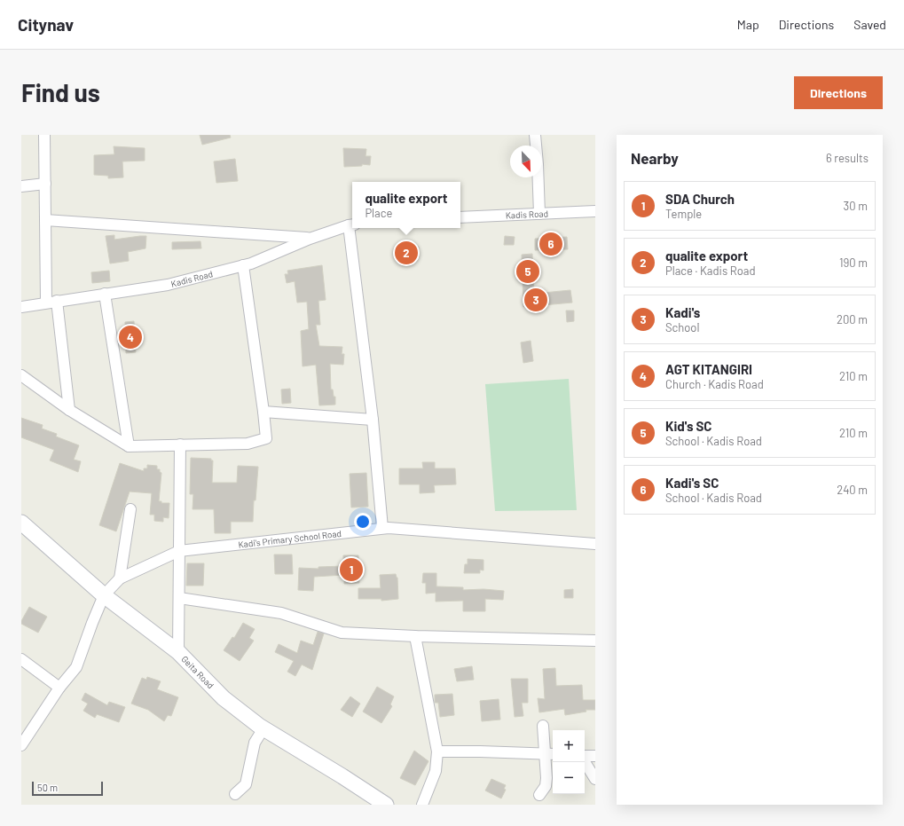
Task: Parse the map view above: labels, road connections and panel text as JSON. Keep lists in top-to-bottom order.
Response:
{
  "streets": {
    "main road": ["Geita Road"],
    "street": ["Kadis Road", "Kadi's Primary School Road"]
  },
  "crossings": [
    ["Kadi's Primary School Road", "Geita Road"]
  ],
  "scale_bar": "50 m",
  "north": "bottom right",
  "page": {
    "header": "Citynav",
    "nav": ["Map", "Directions", "Saved"],
    "buttons": "Directions",
    "title": "Find us",
    "heading": ["Nearby", "6 results"],
    "list": [
      {
        "mark": "1",
        "name": "SDA Church",
        "note": "Temple",
        "value": "30 m"
      },
      {
        "mark": "2",
        "name": "qualite export",
        "note": "Place · Kadis Road",
        "value": "190 m"
      },
      {
        "mark": "3",
        "name": "Kadi's",
        "note": "School",
        "value": "200 m"
      },
      {
        "mark": "4",
        "name": "AGT KITANGIRI",
        "note": "Church · Kadis Road",
        "value": "210 m"
      },
      {
        "mark": "5",
        "name": "Kid's SC",
        "note": "School · Kadis Road",
        "value": "210 m"
      },
      {
        "mark": "6",
        "name": "Kadi's SC",
        "note": "School · Kadis Road",
        "value": "240 m"
      }
    ],
    "popup": ["qualite export", "Place"],
    "pins": [
      "6",
      "2",
      "5",
      "3",
      "4",
      "1"
    ],
    "map_buttons": ["+", "−"],
    "scale": "50 m"
  }
}
